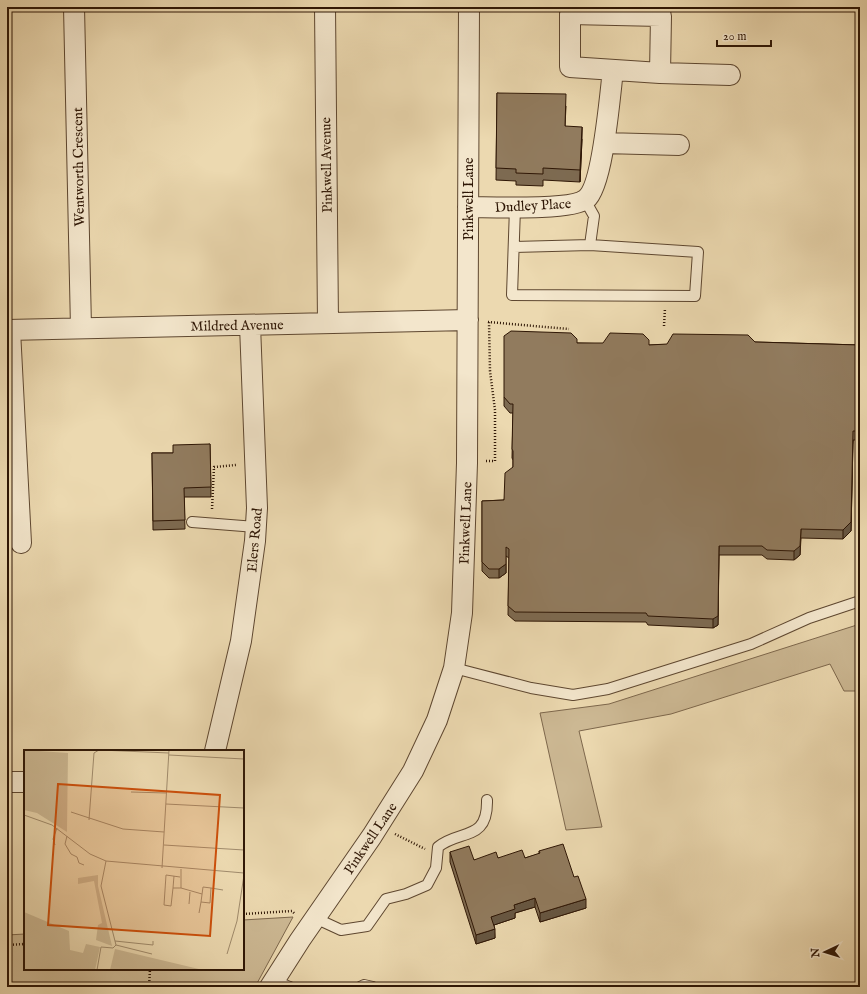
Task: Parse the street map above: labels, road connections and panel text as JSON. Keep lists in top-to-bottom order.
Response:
{
  "streets": {
    "street": [
      "Pinkwell Avenue",
      "Wentworth Crescent",
      "Pinkwell Lane",
      "Dudley Place",
      "Mildred Avenue",
      "Elers Road"
    ]
  },
  "crossings": [
    ["Pinkwell Avenue", "Mildred Avenue"],
    ["Wentworth Crescent", "Mildred Avenue"],
    ["Pinkwell Lane", "Dudley Place"],
    ["Pinkwell Lane", "Mildred Avenue"],
    ["Mildred Avenue", "Elers Road"]
  ],
  "scale_bar": "20 m",
  "north": "left"
}
